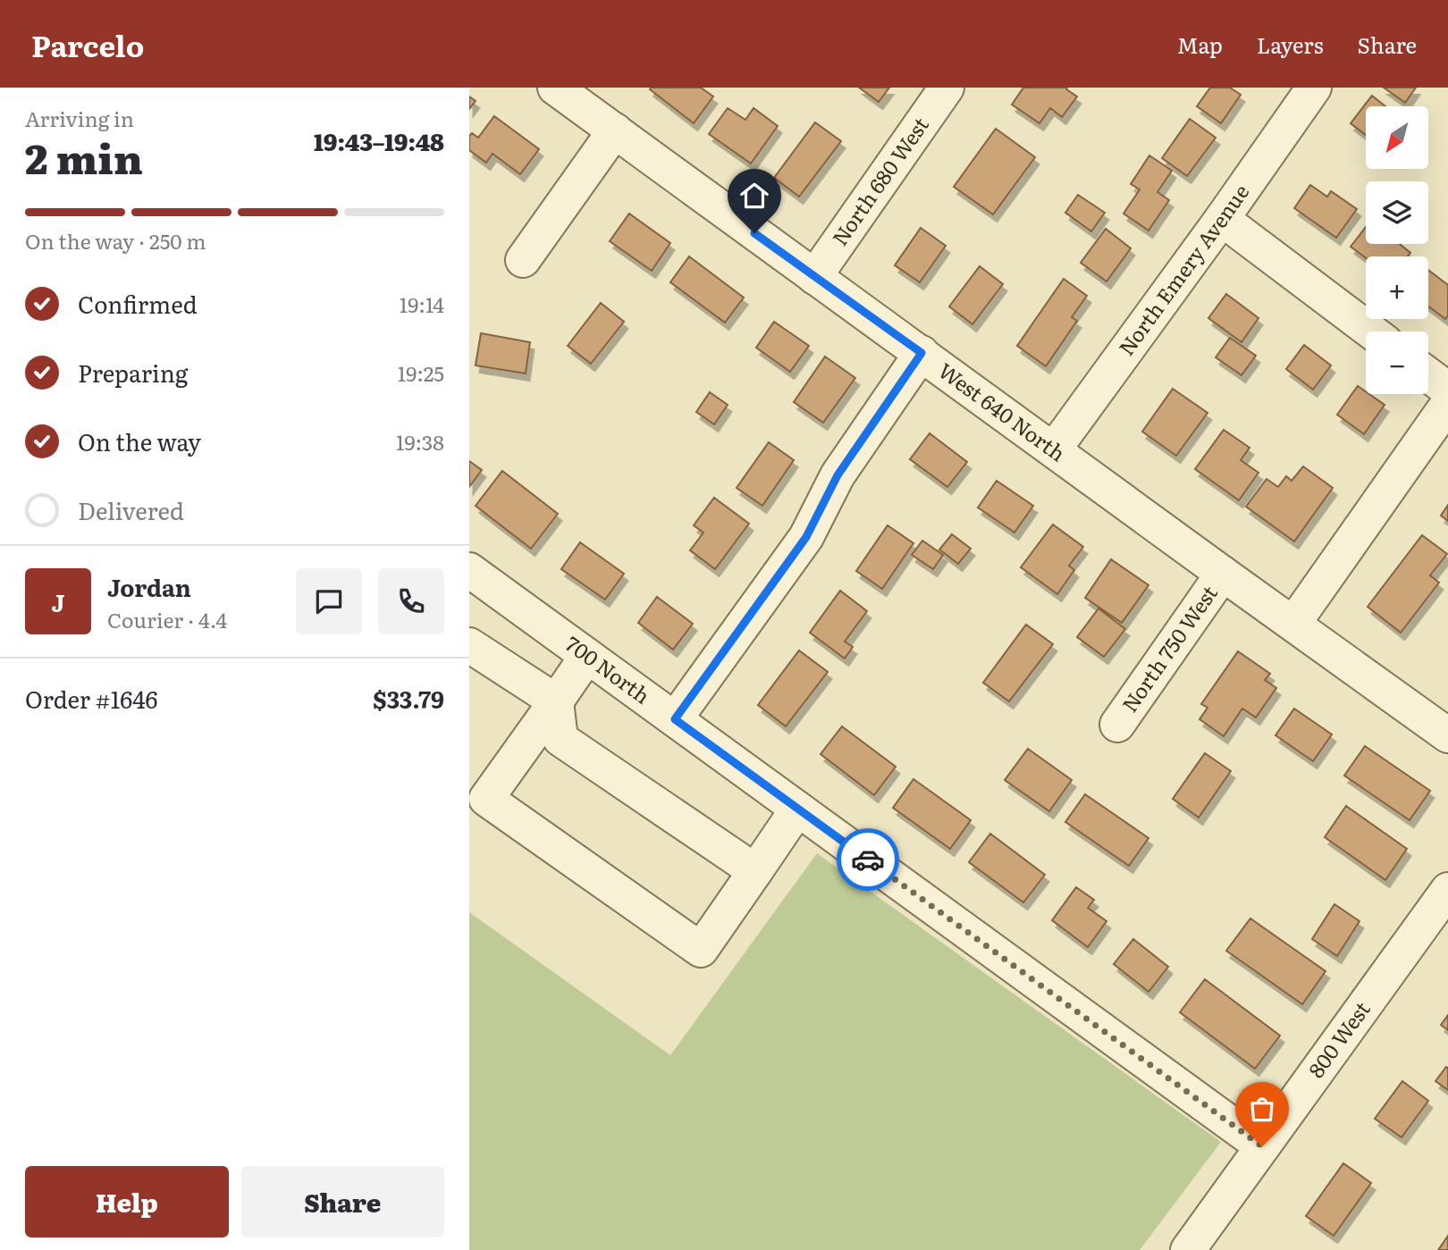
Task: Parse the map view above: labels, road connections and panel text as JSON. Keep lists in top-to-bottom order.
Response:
{
  "streets": {
    "street": [
      "North 680 West",
      "North Emery Avenue",
      "West 640 North",
      "North 750 West",
      "700 North",
      "800 West"
    ]
  },
  "crossings": [
    ["North 680 West", "West 640 North"],
    ["North Emery Avenue", "West 640 North"],
    ["West 640 North", "North 750 West"],
    ["700 North", "800 West"]
  ],
  "north": "bottom left",
  "page": {
    "header": "Parcelo",
    "nav": ["Map", "Layers", "Share"],
    "heading": ["2 min", "Arriving in", "19:43–19:48"],
    "panel": [
      "Jordan",
      "Courier · 4.4",
      "Order #1646",
      "$33.79"
    ],
    "map_buttons": ["+", "−"],
    "bar": "On the way · 250 m",
    "list": [
      ["Confirmed", "19:14"],
      ["Preparing", "19:25"],
      ["On the way", "19:38"],
      "Delivered"
    ],
    "round": "J",
    "buttons": ["Help", "Share"]
  }
}
